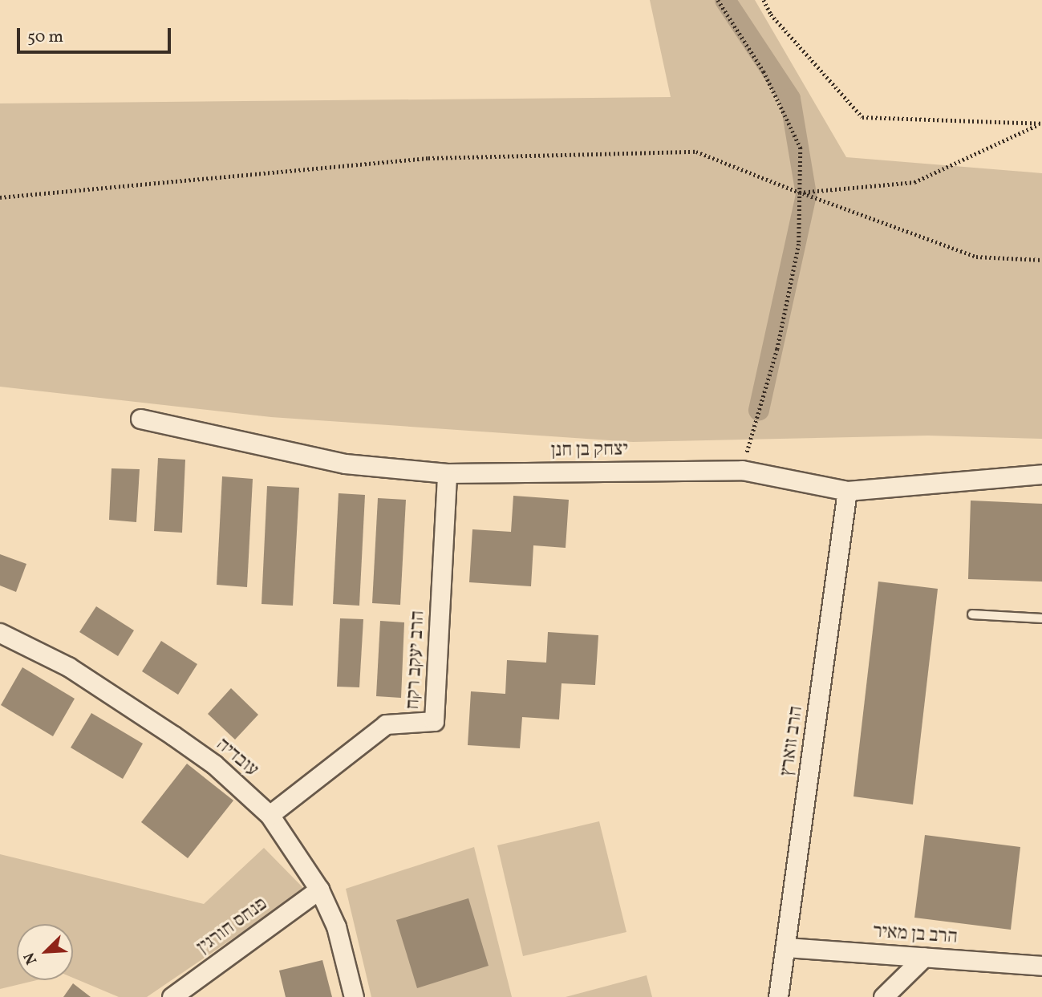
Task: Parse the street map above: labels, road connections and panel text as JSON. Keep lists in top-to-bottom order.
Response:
{
  "streets": {
    "street": [
      "יצחק בן חנן",
      "הרב יעקב רקח",
      "הרב זוארץ",
      "עובדיה",
      "פנחס חורגין",
      "הרב בן מאיר"
    ]
  },
  "crossings": [
    ["יצחק בן חנן", "הרב יעקב רקח"],
    ["יצחק בן חנן", "הרב זוארץ"],
    ["הרב יעקב רקח", "עובדיה"],
    ["הרב זוארץ", "הרב בן מאיר"],
    ["עובדיה", "פנחס חורגין"]
  ],
  "scale_bar": "50 m",
  "north": "bottom left"
}
